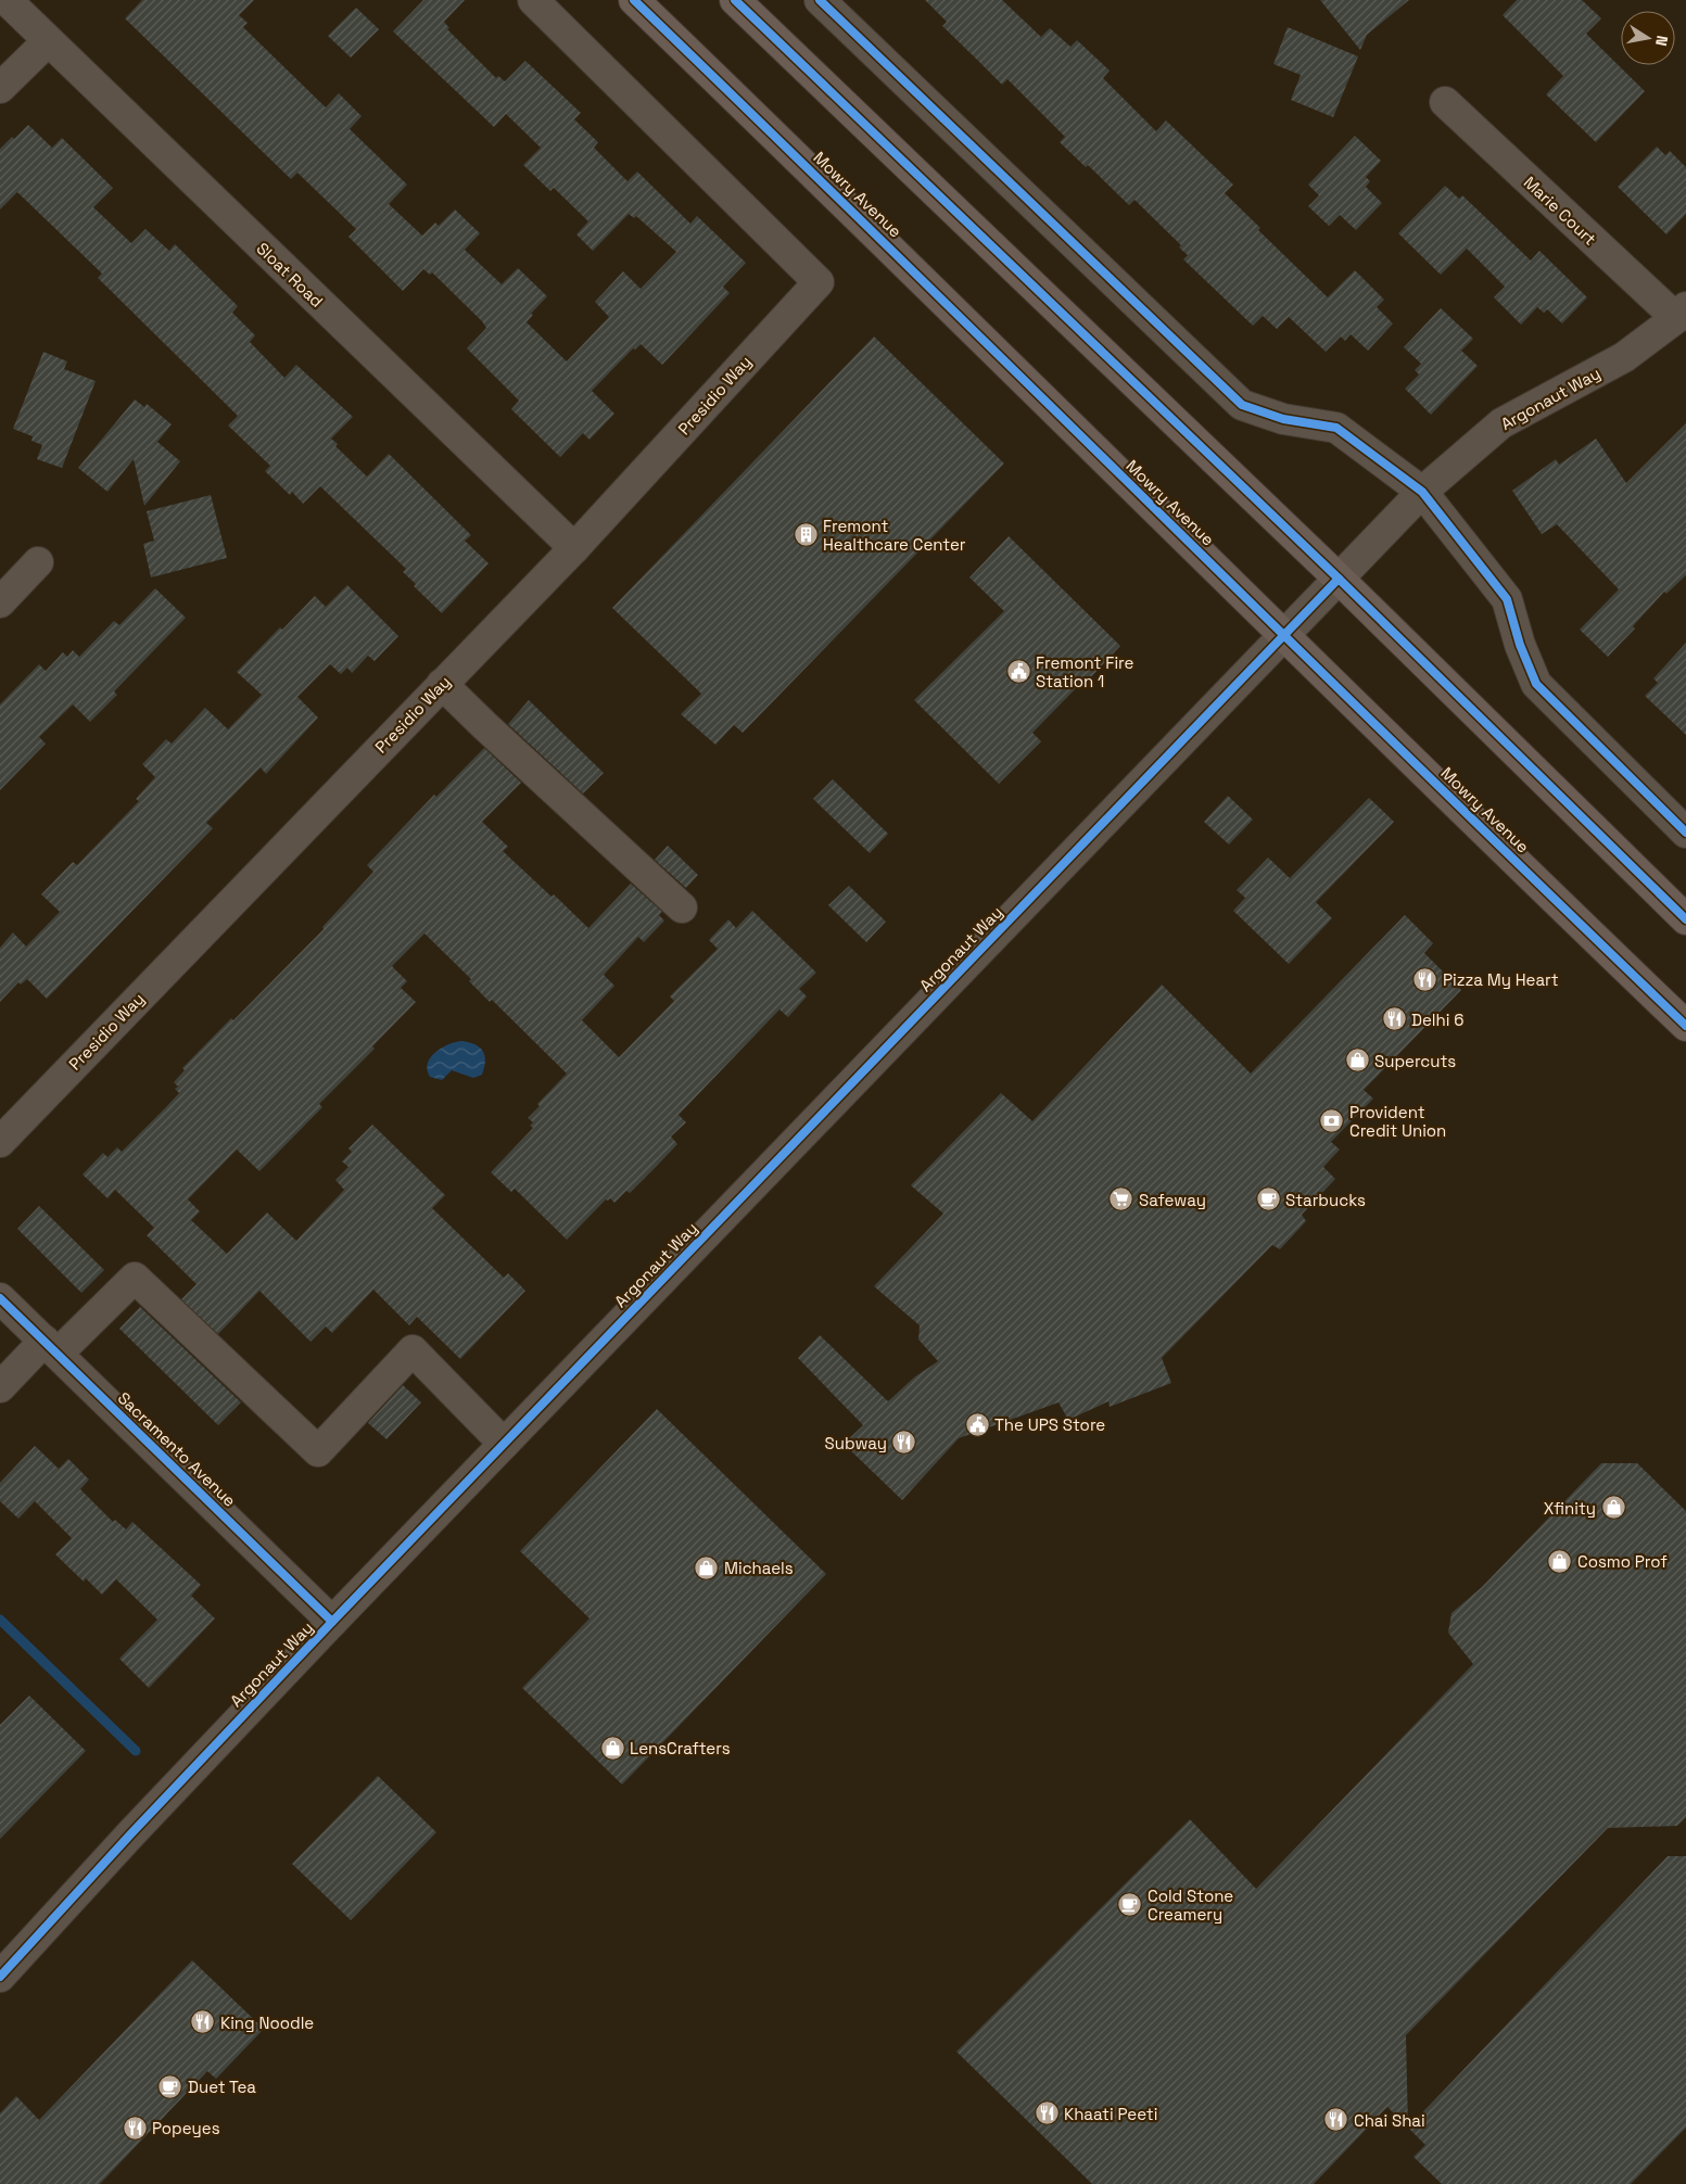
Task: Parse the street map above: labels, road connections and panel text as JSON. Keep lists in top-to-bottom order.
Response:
{
  "streets": {
    "main road": ["Mowry Avenue"],
    "street": [
      "Marie Court",
      "Sloat Road",
      "Presidio Way",
      "Argonaut Way",
      "Sacramento Avenue"
    ]
  },
  "crossings": [
    ["Mowry Avenue", "Argonaut Way"],
    ["Marie Court", "Argonaut Way"],
    ["Sloat Road", "Presidio Way"],
    ["Argonaut Way", "Sacramento Avenue"]
  ],
  "places": {
    "building": ["Fremont Healthcare Center"],
    "public building": ["Fremont Fire Station 1", "The UPS Store"],
    "restaurant": [
      "Pizza My Heart",
      "Delhi 6",
      "Subway",
      "King Noodle",
      "Khaati Peeti",
      "Chai Shai",
      "Popeyes"
    ],
    "shop": [
      "Supercuts",
      "Xfinity",
      "Cosmo Prof",
      "Michaels",
      "LensCrafters"
    ],
    "bank": ["Provident Credit Union"],
    "supermarket": ["Safeway"],
    "cafe": ["Starbucks", "Cold Stone Creamery", "Duet Tea"]
  },
  "north": "right"
}
